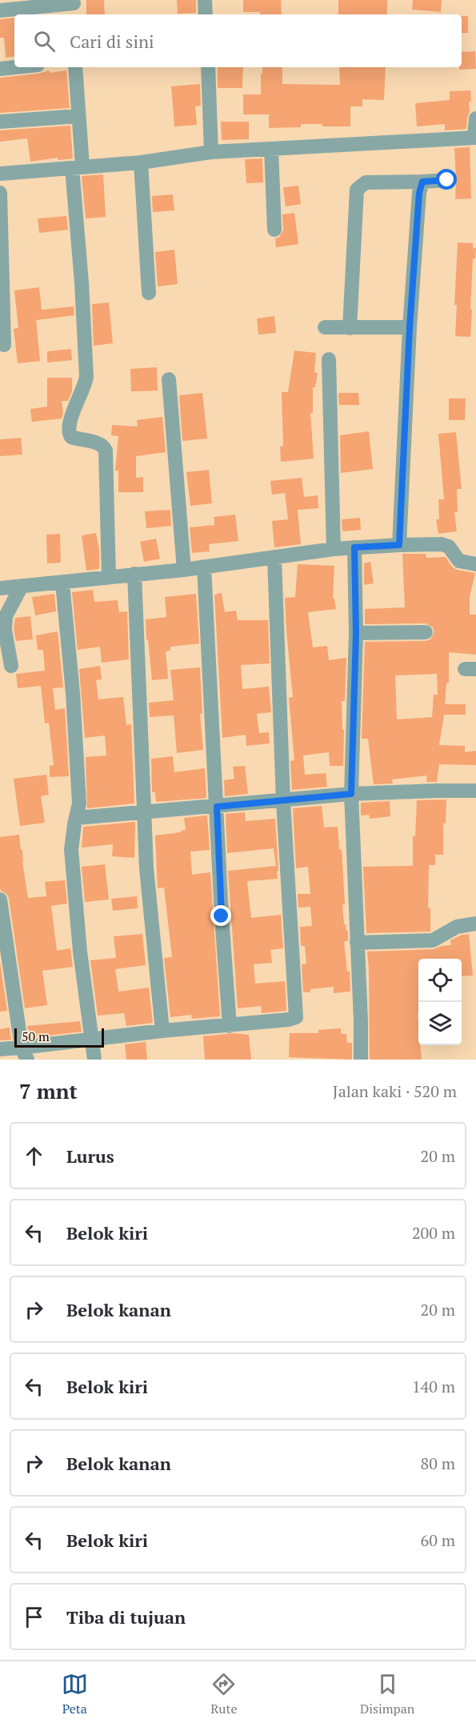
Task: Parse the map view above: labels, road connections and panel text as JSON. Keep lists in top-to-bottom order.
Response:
{
  "scale_bar": "50 m",
  "page": {
    "search": "Cari di sini",
    "scale": "50 m",
    "heading": ["7 mnt", "Jalan kaki · 520 m"],
    "list": [
      ["Lurus", "20 m"],
      ["Belok kiri", "200 m"],
      ["Belok kanan", "20 m"],
      ["Belok kiri", "140 m"],
      ["Belok kanan", "80 m"],
      ["Belok kiri", "60 m"],
      "Tiba di tujuan"
    ],
    "nav": ["Peta", "Rute", "Disimpan"]
  }
}
